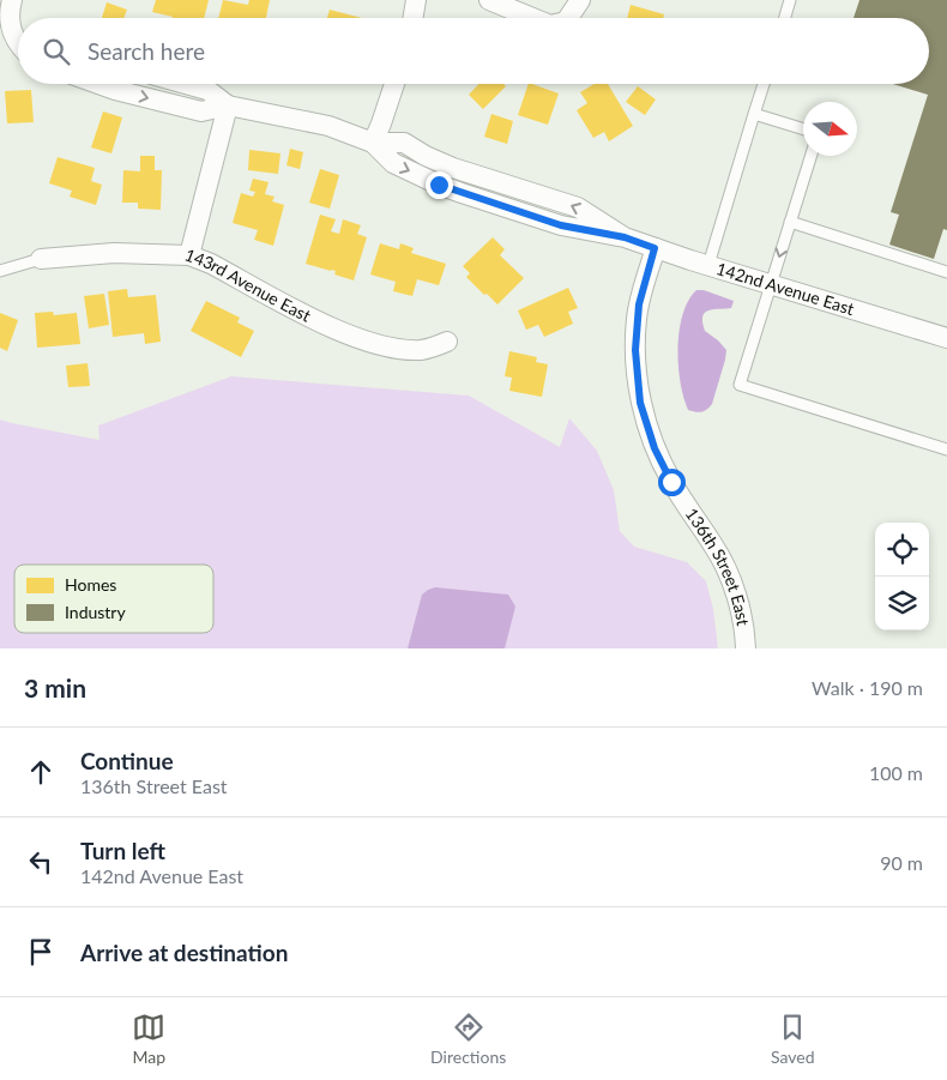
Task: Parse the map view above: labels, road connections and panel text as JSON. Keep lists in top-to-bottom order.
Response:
{
  "streets": {
    "street": ["143rd Avenue East", "142nd Avenue East", "136th Street East"]
  },
  "crossings": [
    ["142nd Avenue East", "136th Street East"]
  ],
  "legend": ["Homes", "Industry"],
  "north": "right",
  "page": {
    "search": "Search here",
    "heading": ["3 min", "Walk · 190 m"],
    "list": [
      ["Continue", "136th Street East", "100 m"],
      ["Turn left", "142nd Avenue East", "90 m"],
      "Arrive at destination"
    ],
    "nav": ["Map", "Directions", "Saved"]
  }
}
